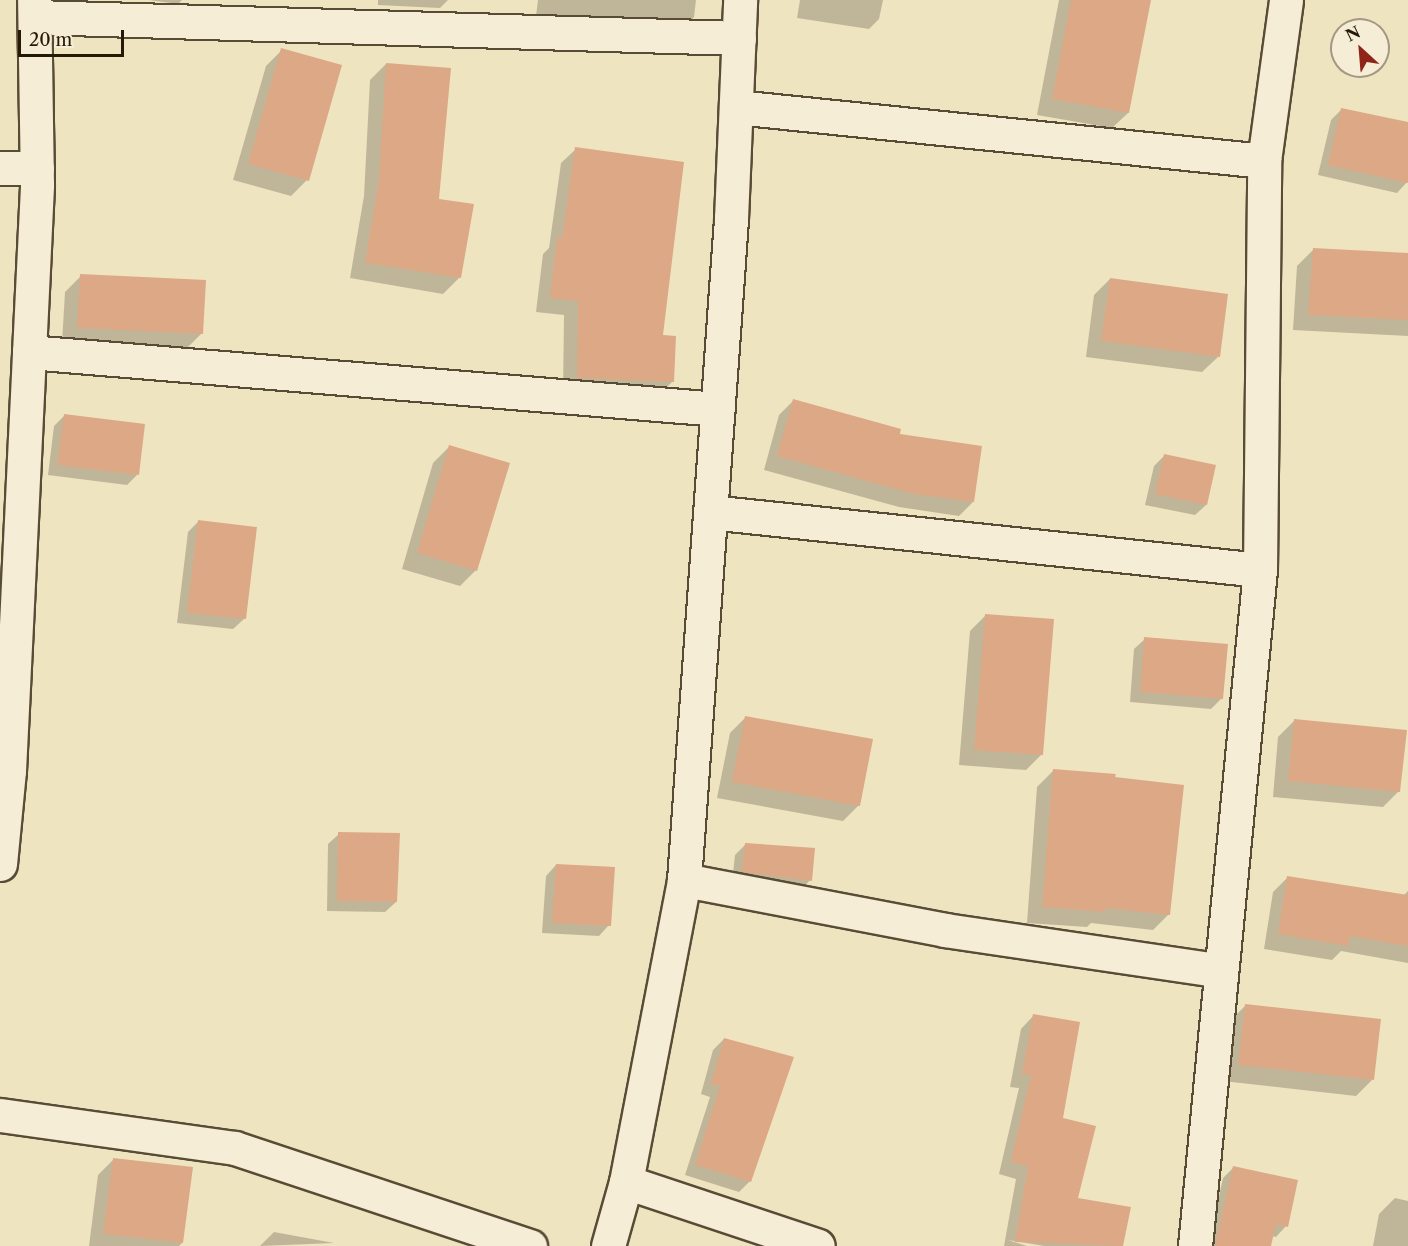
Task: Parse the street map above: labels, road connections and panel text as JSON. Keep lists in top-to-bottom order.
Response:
{
  "scale_bar": "20 m",
  "north": "top left"
}
